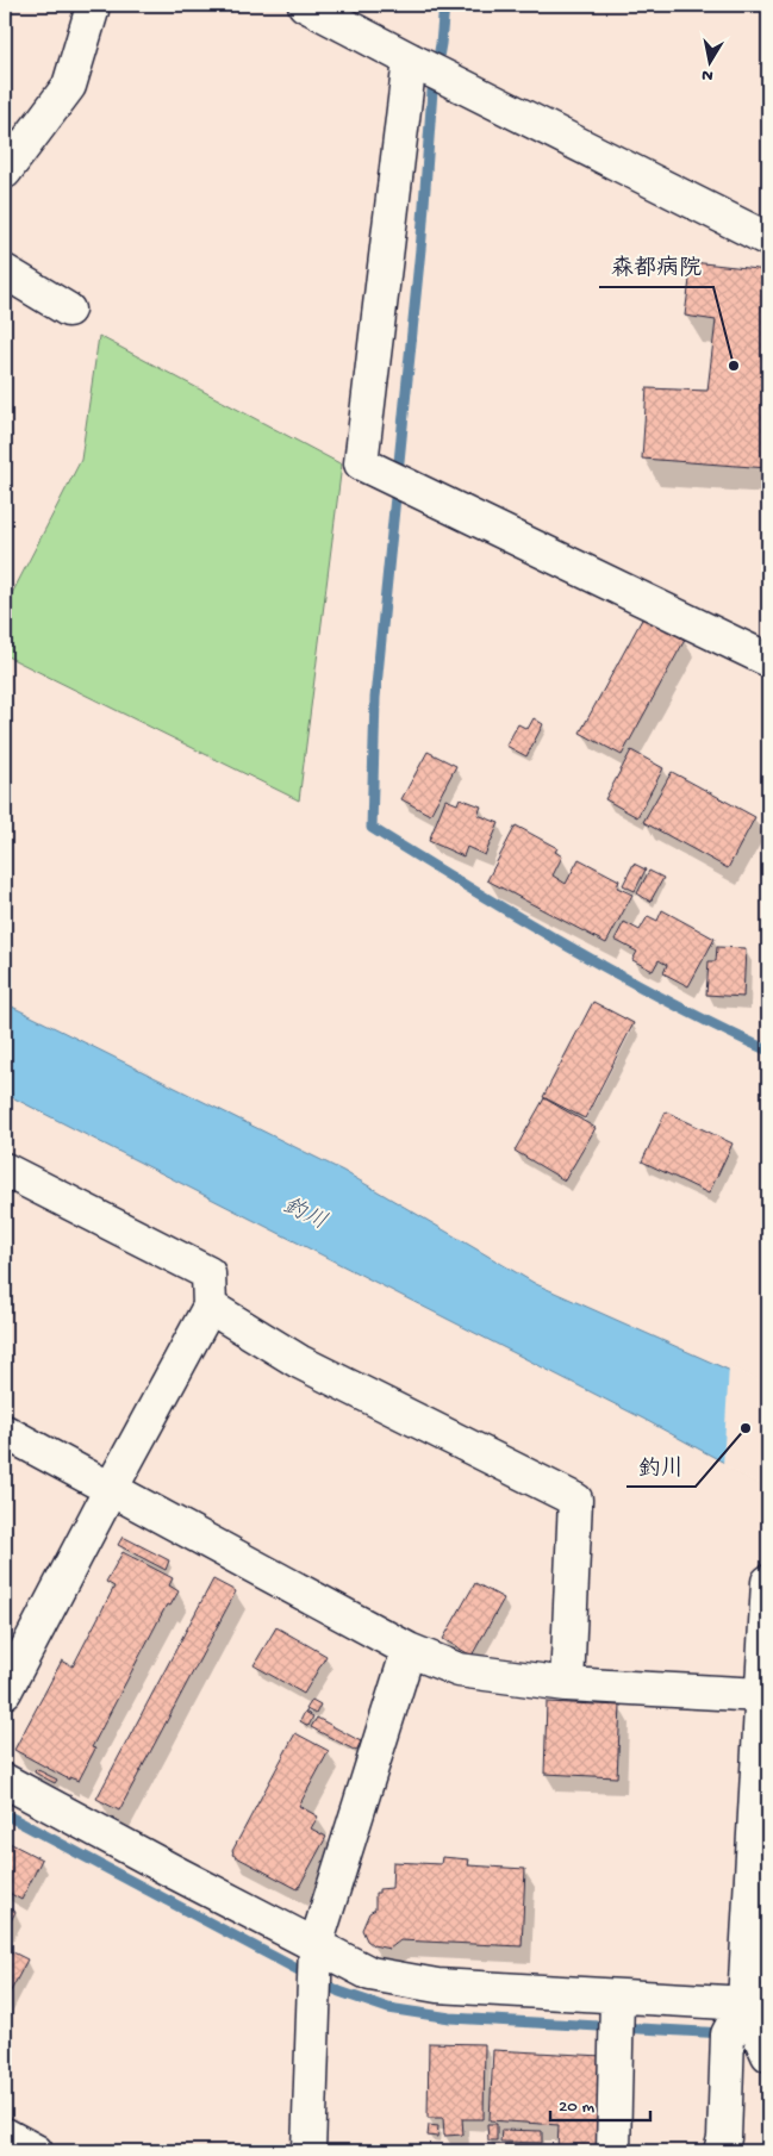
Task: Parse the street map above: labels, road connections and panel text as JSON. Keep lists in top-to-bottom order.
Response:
{
  "water": ["釣川"],
  "places": ["森都病院", "釣川"],
  "scale_bar": "20 m",
  "north": "bottom"
}
